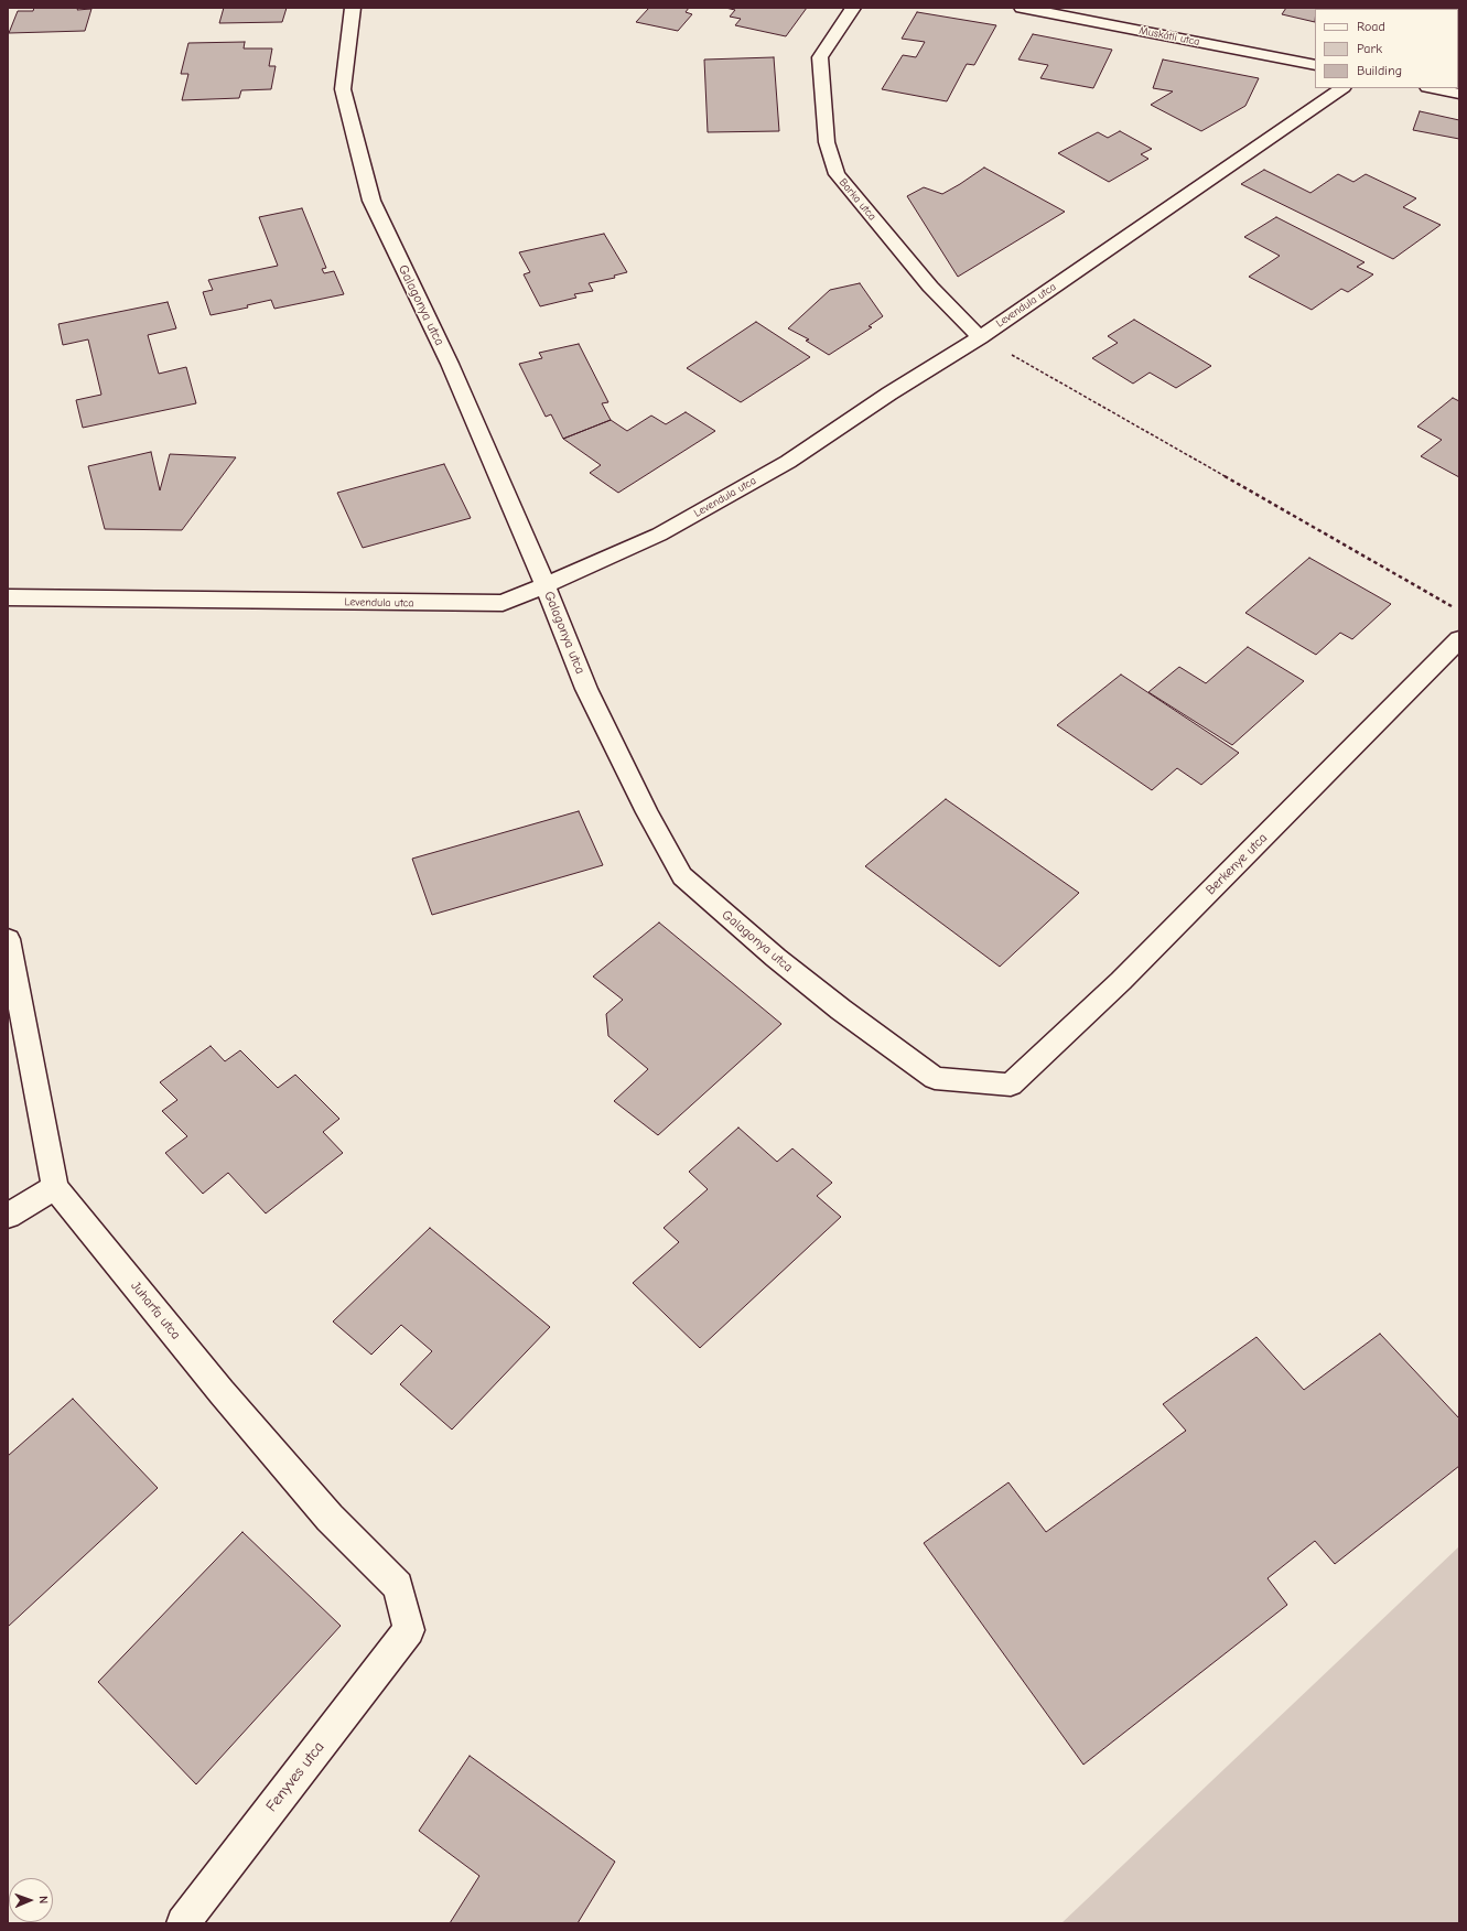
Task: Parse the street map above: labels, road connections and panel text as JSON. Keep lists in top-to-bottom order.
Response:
{
  "streets": {
    "street": [
      "Muskátli utca",
      "Barka utca",
      "Galagonya utca",
      "Levendula utca",
      "Berkenye utca",
      "Juharfa utca",
      "Fenyves utca"
    ]
  },
  "crossings": [
    ["Barka utca", "Levendula utca"],
    ["Galagonya utca", "Levendula utca"],
    ["Galagonya utca", "Berkenye utca"],
    ["Juharfa utca", "Fenyves utca"]
  ],
  "legend": ["Road", "Park", "Building"],
  "north": "right"
}
